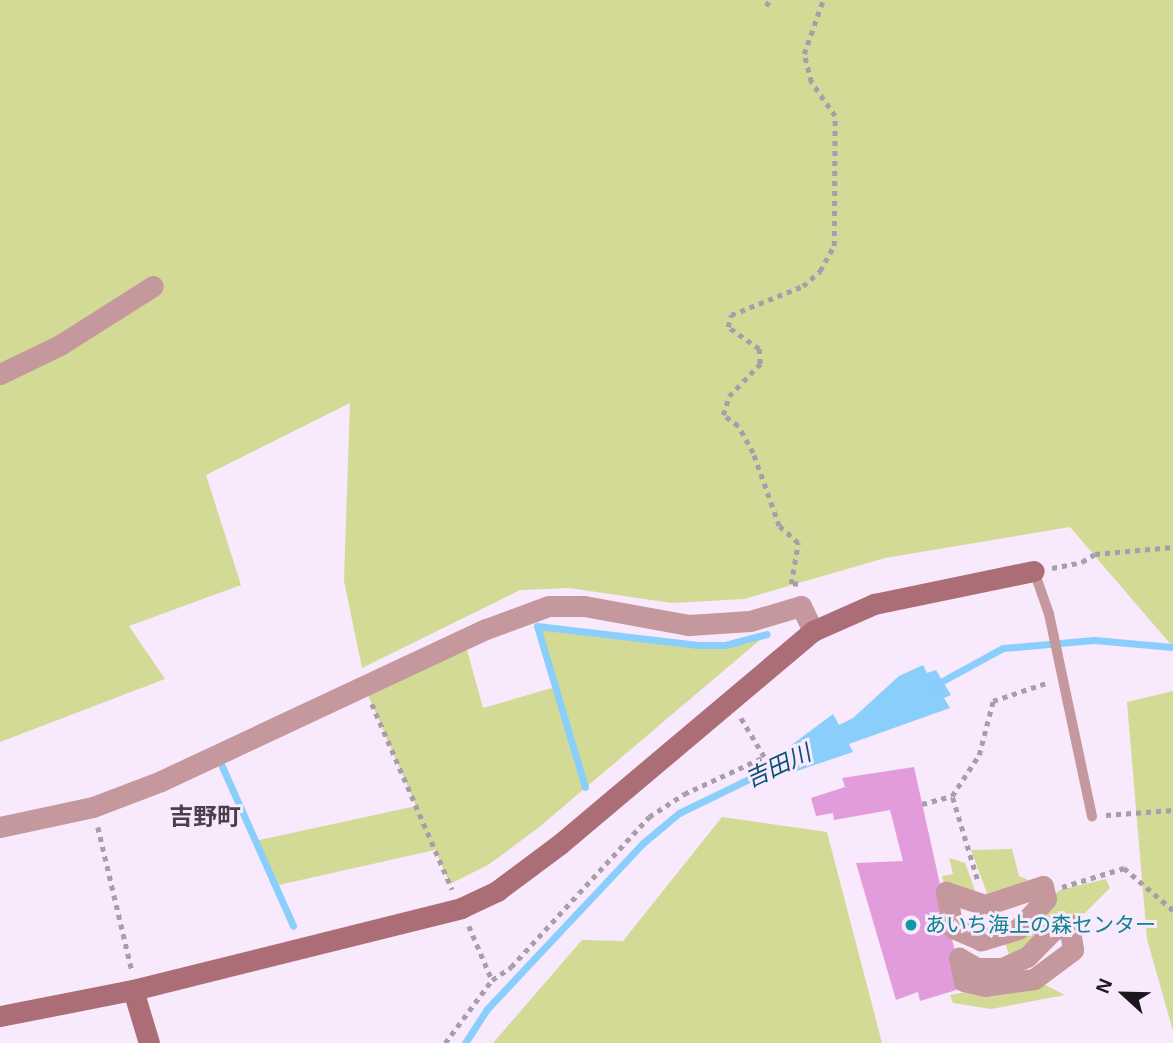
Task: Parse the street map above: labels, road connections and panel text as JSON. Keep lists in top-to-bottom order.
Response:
{
  "districts": ["吉野町"],
  "water": ["吉田川"],
  "places": ["あいち海上の森センター"],
  "north": "left"
}
